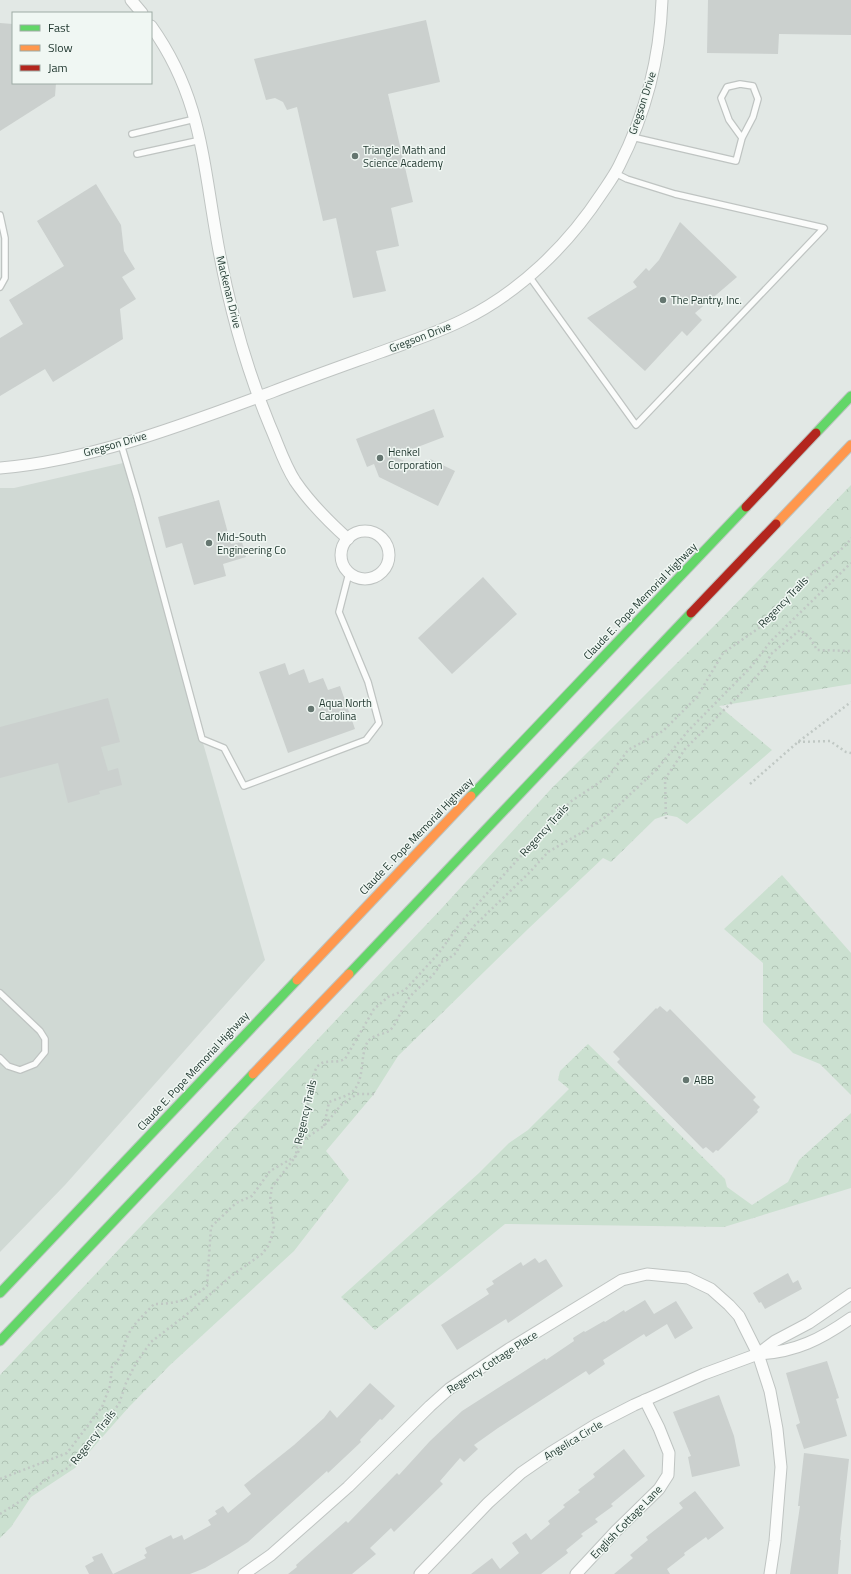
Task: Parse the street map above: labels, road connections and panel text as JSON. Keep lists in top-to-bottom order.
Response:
{
  "streets": {
    "highway": ["Claude E. Pope Memorial Highway"],
    "street": [
      "Gregson Drive",
      "Mackenan Drive",
      "Regency Cottage Place",
      "Angelica Circle",
      "English Cottage Lane"
    ],
    "path": ["Regency Trails"]
  },
  "crossings": [
    ["Gregson Drive", "Mackenan Drive"],
    ["Regency Cottage Place", "Angelica Circle"],
    ["Angelica Circle", "English Cottage Lane"]
  ],
  "places": [
    "Triangle Math and Science Academy",
    "The Pantry, Inc.",
    "Henkel Corporation",
    "Mid-South Engineering Co",
    "Aqua North Carolina",
    "ABB"
  ],
  "legend": ["Fast", "Slow", "Jam"]
}
